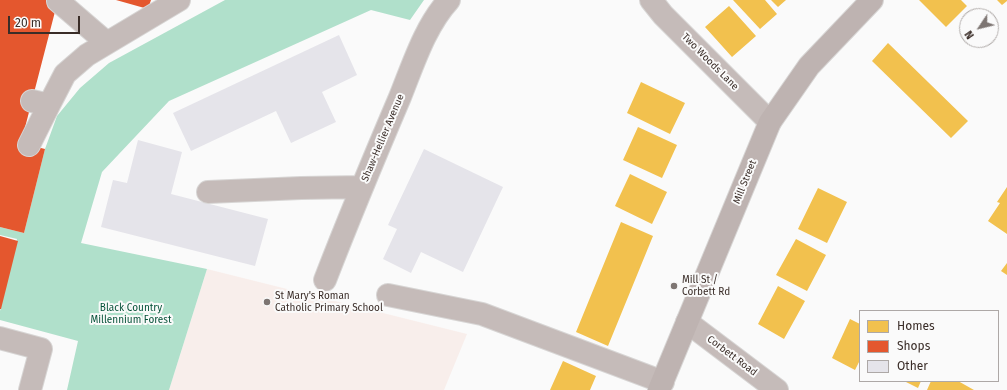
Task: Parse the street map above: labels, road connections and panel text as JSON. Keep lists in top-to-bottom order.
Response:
{
  "streets": {
    "main road": ["Mill Street"],
    "street": ["Two Woods Lane", "Shaw-Hellier Avenue", "Corbett Road"]
  },
  "crossings": [
    ["Two Woods Lane", "Mill Street"],
    ["Mill Street", "Corbett Road"]
  ],
  "parks": ["Black Country Millennium Forest"],
  "places": ["Mill St / Corbett Rd", "St Mary's Roman Catholic Primary School"],
  "legend": ["Homes", "Shops", "Other"],
  "scale_bar": "20 m",
  "north": "bottom left"
}
